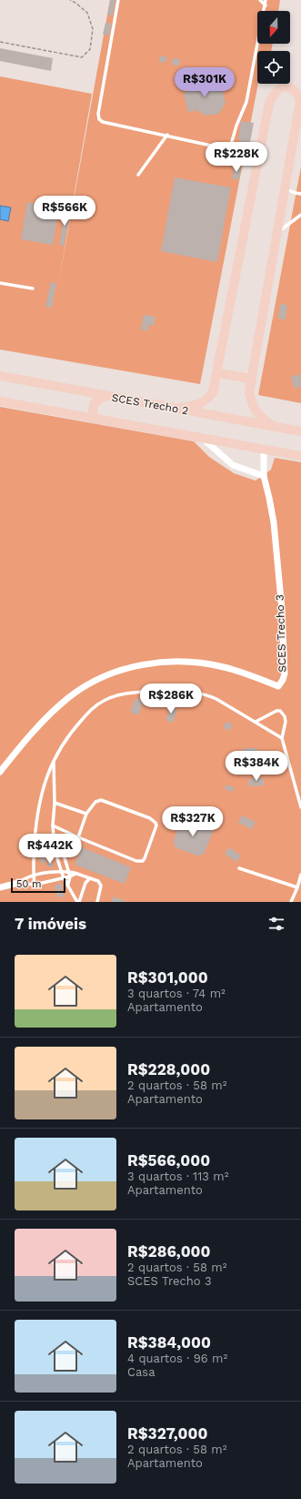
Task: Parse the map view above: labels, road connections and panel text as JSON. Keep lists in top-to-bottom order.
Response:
{
  "streets": {
    "street": ["SCES Trecho 2", "SCES Trecho 3"]
  },
  "scale_bar": "50 m",
  "north": "bottom",
  "page": {
    "price": [
      "R$301K",
      "R$228K",
      "R$566K",
      "R$286K",
      "R$384K",
      "R$327K",
      "R$442K"
    ],
    "scale": "50 m",
    "heading": "7 imóveis",
    "list": [
      {
        "name": "R$301,000",
        "note": "3 quartos · 74 m² · Apartamento"
      },
      {
        "name": "R$228,000",
        "note": "2 quartos · 58 m² · Apartamento"
      },
      {
        "name": "R$566,000",
        "note": "3 quartos · 113 m² · Apartamento"
      },
      {
        "name": "R$286,000",
        "note": "2 quartos · 58 m² · SCES Trecho 3"
      },
      {
        "name": "R$384,000",
        "note": "4 quartos · 96 m² · Casa"
      },
      {
        "name": "R$327,000",
        "note": "2 quartos · 58 m² · Apartamento"
      }
    ]
  }
}
